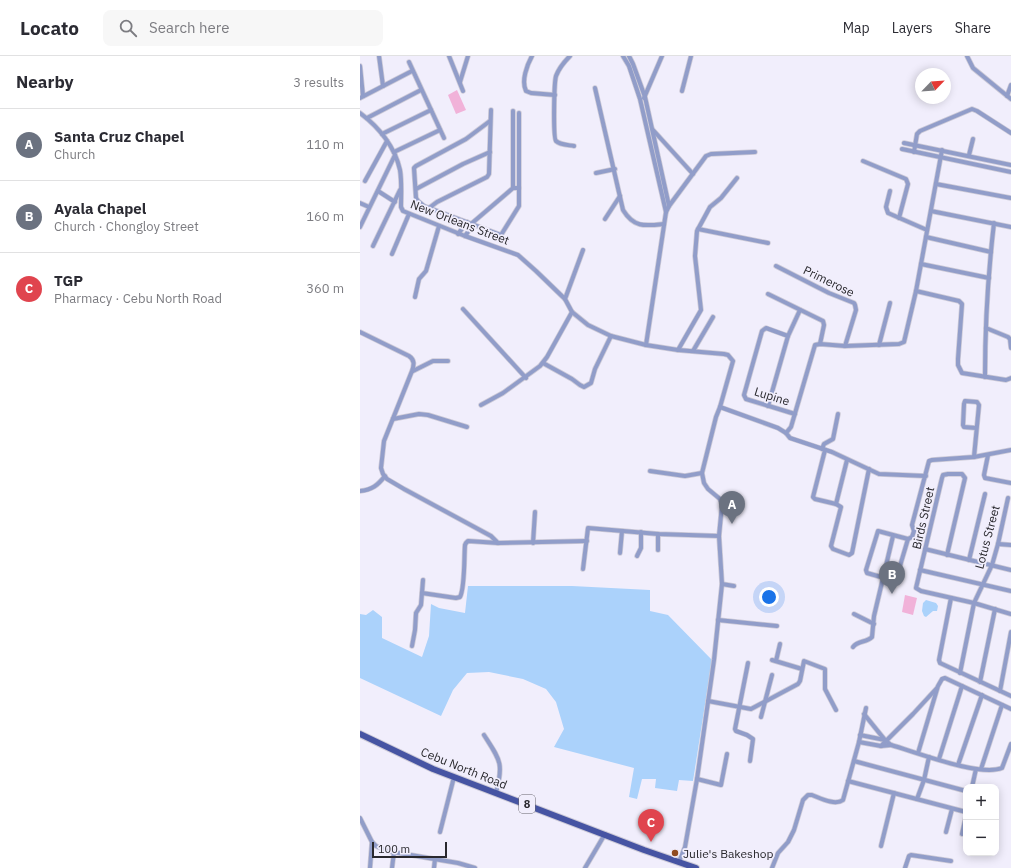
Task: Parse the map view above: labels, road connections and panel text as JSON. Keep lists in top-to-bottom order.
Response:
{
  "streets": {
    "main road": ["Cebu North Road", "8"],
    "street": [
      "New Orleans Street",
      "Primerose",
      "Lupine",
      "Birds Street",
      "Lotus Street"
    ]
  },
  "places": ["Julie's Bakeshop"],
  "scale_bar": "100 m",
  "north": "top right",
  "page": {
    "header": "Locato",
    "search": "Search here",
    "nav": ["Map", "Layers", "Share"],
    "heading": ["Nearby", "3 results"],
    "list": [
      {
        "mark": "A",
        "name": "Santa Cruz Chapel",
        "note": "Church",
        "value": "110 m"
      },
      {
        "mark": "B",
        "name": "Ayala Chapel",
        "note": "Church · Chongloy Street",
        "value": "160 m"
      },
      {
        "mark": "C",
        "name": "TGP",
        "note": "Pharmacy · Cebu North Road",
        "value": "360 m"
      }
    ],
    "pins": ["A", "B", "C"],
    "map_buttons": ["+", "−"],
    "scale": "100 m"
  }
}
